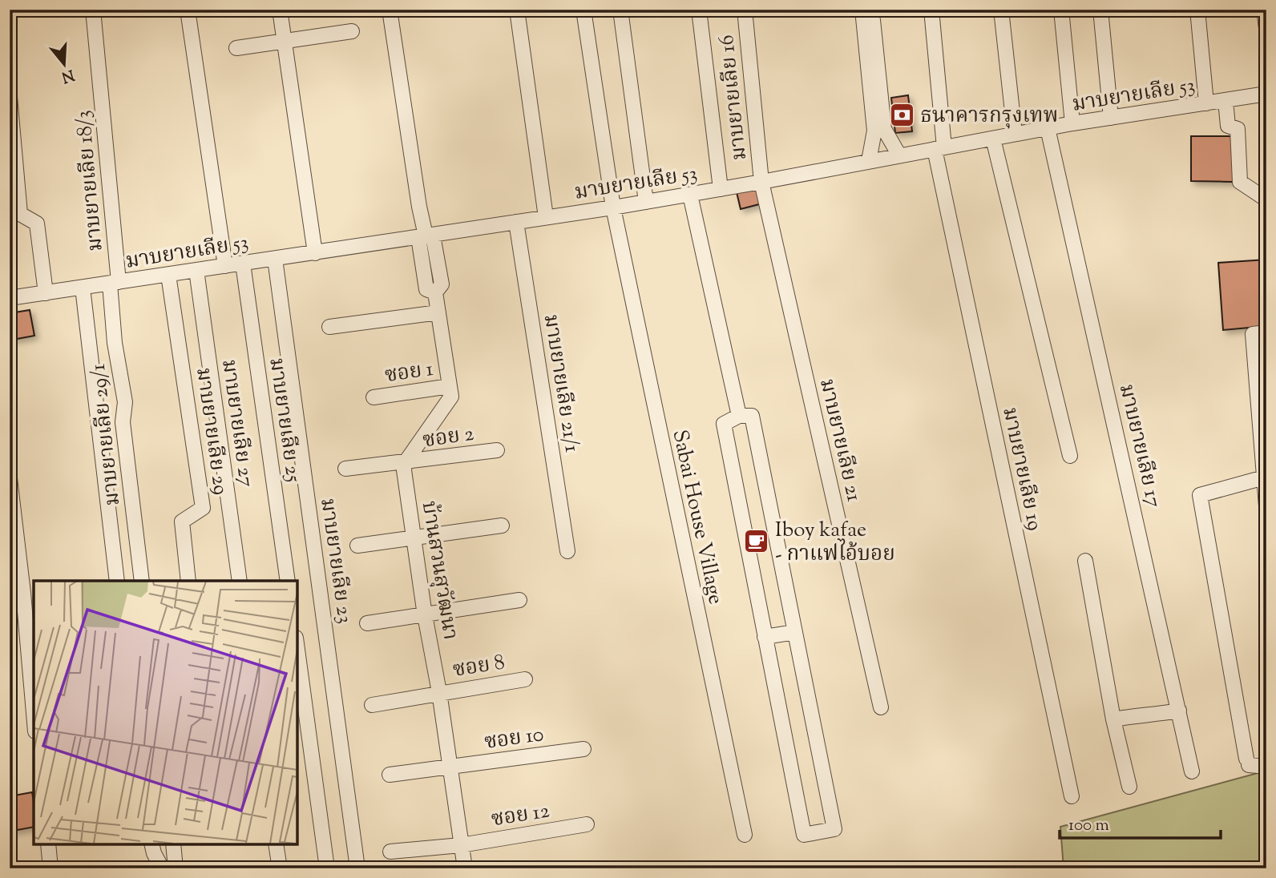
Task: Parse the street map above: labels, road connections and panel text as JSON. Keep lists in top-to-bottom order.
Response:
{
  "streets": {
    "street": [
      "มาบยายเลีย 53",
      "มาบยายเลีย 16",
      "มาบยายเลีย 18/3",
      "ซอย 1",
      "มาบยายเลีย 21/1",
      "มาบยายเลีย 25",
      "มาบยายเลีย 27",
      "มาบยายเลีย 29",
      "มาบยายเลีย 29/1",
      "ซอย 2",
      "มาบยายเลีย 21",
      "มาบยายเลีย 17",
      "มาบยายเลีย 19",
      "Sabai House Village",
      "มาบยายเลีย 23",
      "บ้านสวนสุวัฒนา",
      "ซอย 8",
      "ซอย 10",
      "ซอย 12"
    ]
  },
  "crossings": [
    ["มาบยายเลีย 53", "มาบยายเลีย 16"],
    ["มาบยายเลีย 53", "มาบยายเลีย 18/3"],
    ["มาบยายเลีย 53", "มาบยายเลีย 21/1"],
    ["มาบยายเลีย 53", "มาบยายเลีย 25"],
    ["มาบยายเลีย 53", "มาบยายเลีย 27"],
    ["มาบยายเลีย 53", "มาบยายเลีย 29"],
    ["มาบยายเลีย 53", "มาบยายเลีย 29/1"],
    ["มาบยายเลีย 53", "มาบยายเลีย 21"],
    ["มาบยายเลีย 53", "มาบยายเลีย 17"],
    ["มาบยายเลีย 53", "มาบยายเลีย 19"],
    ["มาบยายเลีย 53", "Sabai House Village"],
    ["มาบยายเลีย 53", "มาบยายเลีย 23"],
    ["มาบยายเลีย 16", "มาบยายเลีย 21"],
    ["มาบยายเลีย 18/3", "มาบยายเลีย 29/1"],
    ["ซอย 2", "บ้านสวนสุวัฒนา"],
    ["บ้านสวนสุวัฒนา", "ซอย 8"],
    ["บ้านสวนสุวัฒนา", "ซอย 10"],
    ["บ้านสวนสุวัฒนา", "ซอย 12"]
  ],
  "places": {
    "bank": ["ธนาคารกรุงเทพ"],
    "cafe": ["Iboy kafae - กาแฟไอ้บอย"]
  },
  "scale_bar": "100 m",
  "north": "bottom"
}
